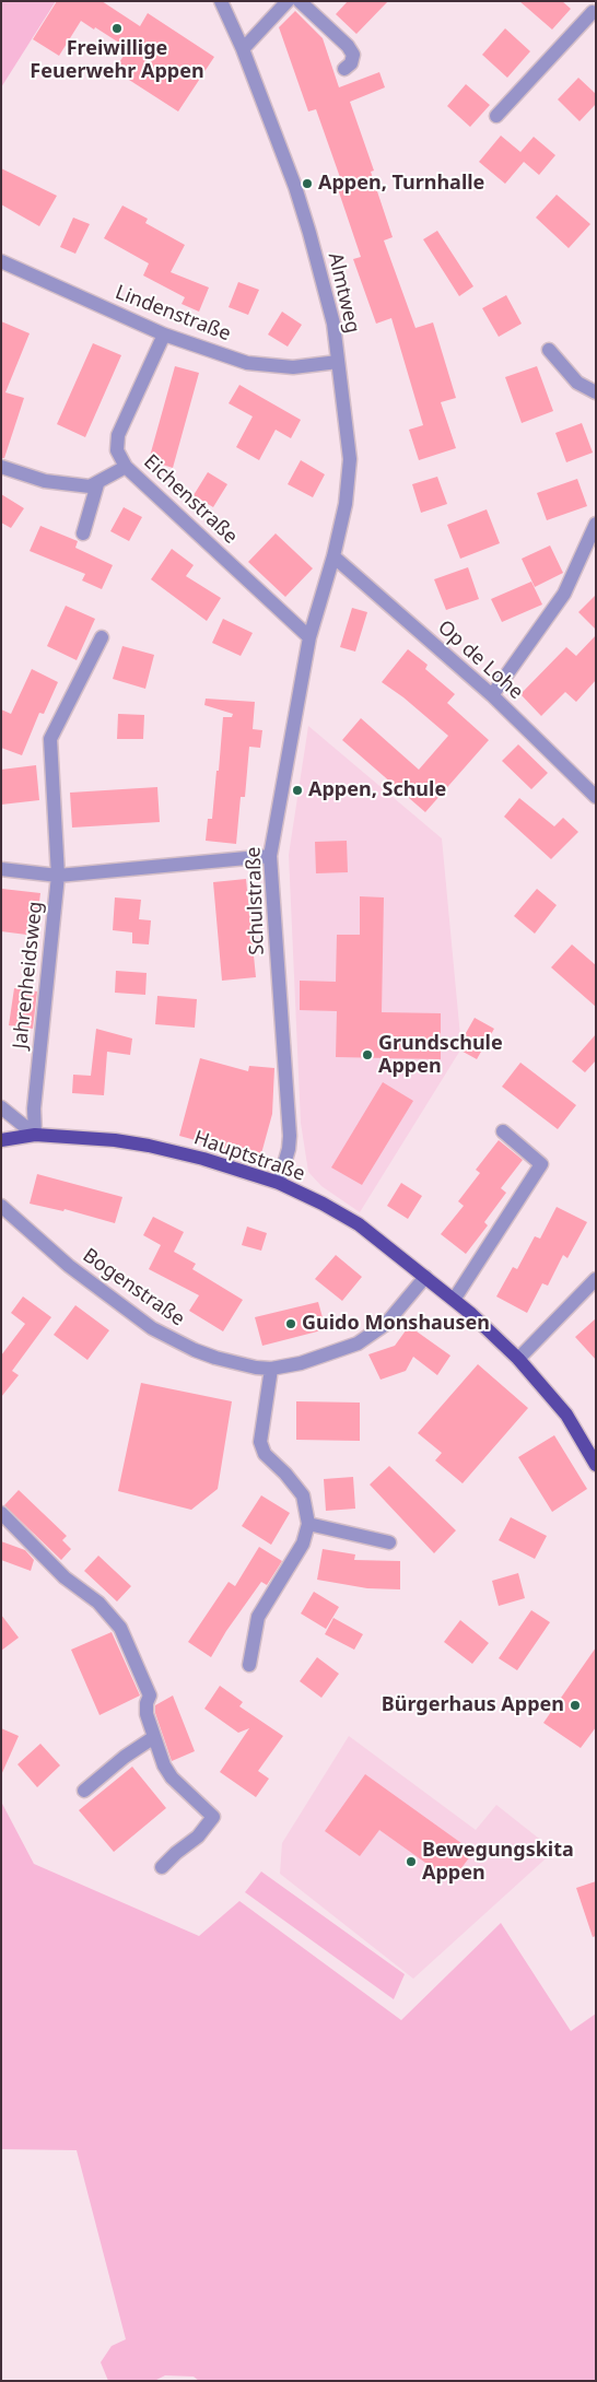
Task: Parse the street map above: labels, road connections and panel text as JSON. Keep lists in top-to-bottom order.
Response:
{
  "streets": {
    "main road": ["Hauptstraße"],
    "street": [
      "Almtweg",
      "Lindenstraße",
      "Eichenstraße",
      "Op de Lohe",
      "Schulstraße",
      "Jahrenheidsweg",
      "Bogenstraße"
    ]
  },
  "crossings": [
    ["Almtweg", "Lindenstraße"],
    ["Almtweg", "Op de Lohe"],
    ["Almtweg", "Schulstraße"],
    ["Lindenstraße", "Eichenstraße"],
    ["Eichenstraße", "Schulstraße"],
    ["Op de Lohe", "Schulstraße"],
    ["Schulstraße", "Hauptstraße"],
    ["Jahrenheidsweg", "Hauptstraße"],
    ["Hauptstraße", "Bogenstraße"]
  ],
  "places": [
    "Freiwillige Feuerwehr Appen",
    "Appen, Turnhalle",
    "Appen, Schule",
    "Grundschule Appen",
    "Guido Monshausen",
    "Bürgerhaus Appen",
    "Bewegungskita Appen"
  ]
}
